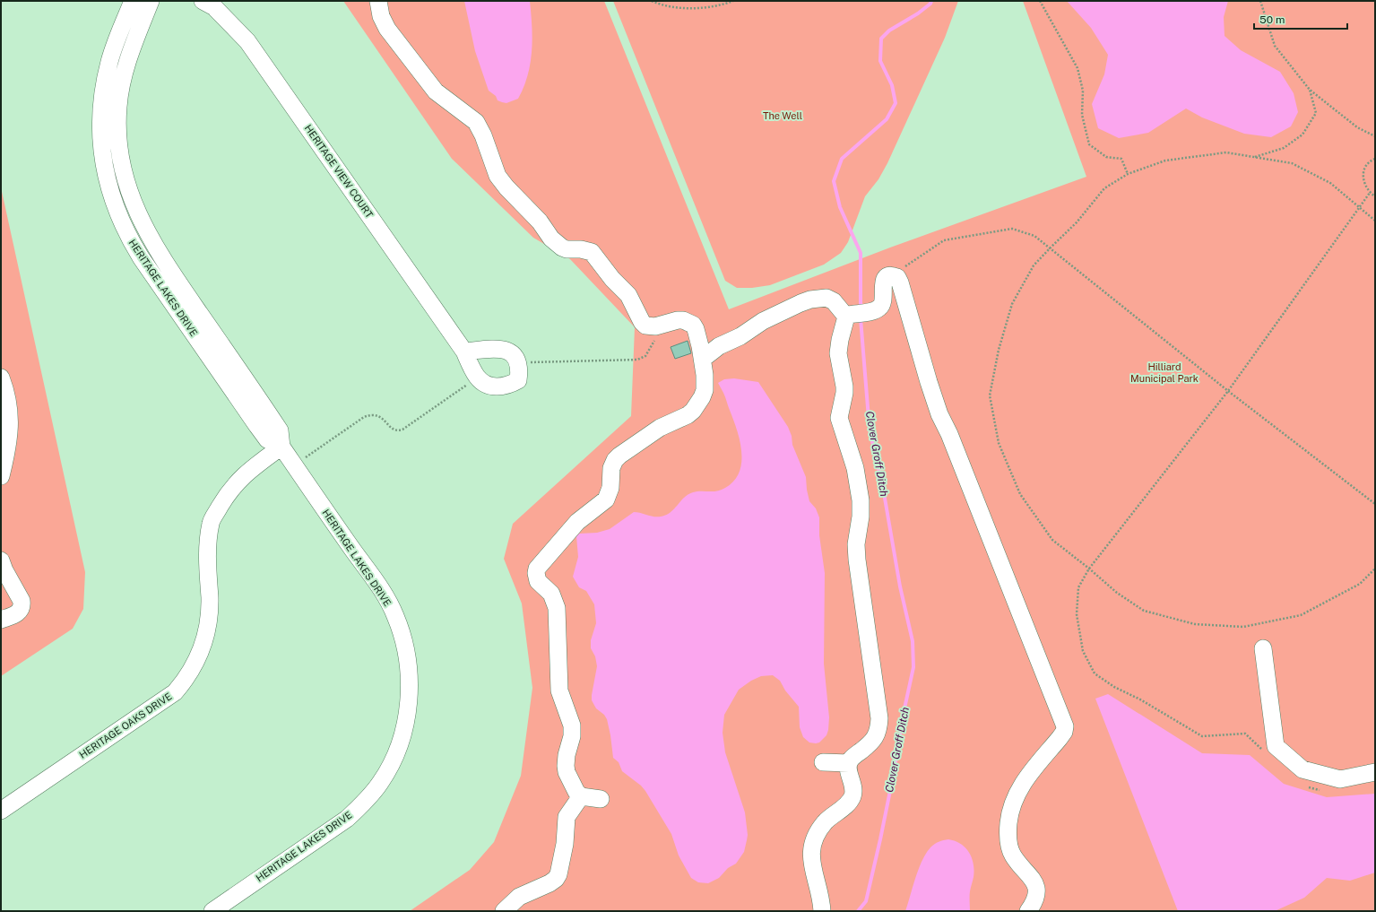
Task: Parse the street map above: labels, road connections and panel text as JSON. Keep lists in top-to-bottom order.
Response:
{
  "streets": {
    "street": ["HERITAGE VIEW COURT", "HERITAGE LAKES DRIVE", "HERITAGE OAKS DRIVE"]
  },
  "crossings": [
    ["HERITAGE LAKES DRIVE", "HERITAGE OAKS DRIVE"]
  ],
  "water": ["Clover Groff Ditch"],
  "parks": ["The Well", "Hilliard Municipal Park"],
  "scale_bar": "50 m"
}
